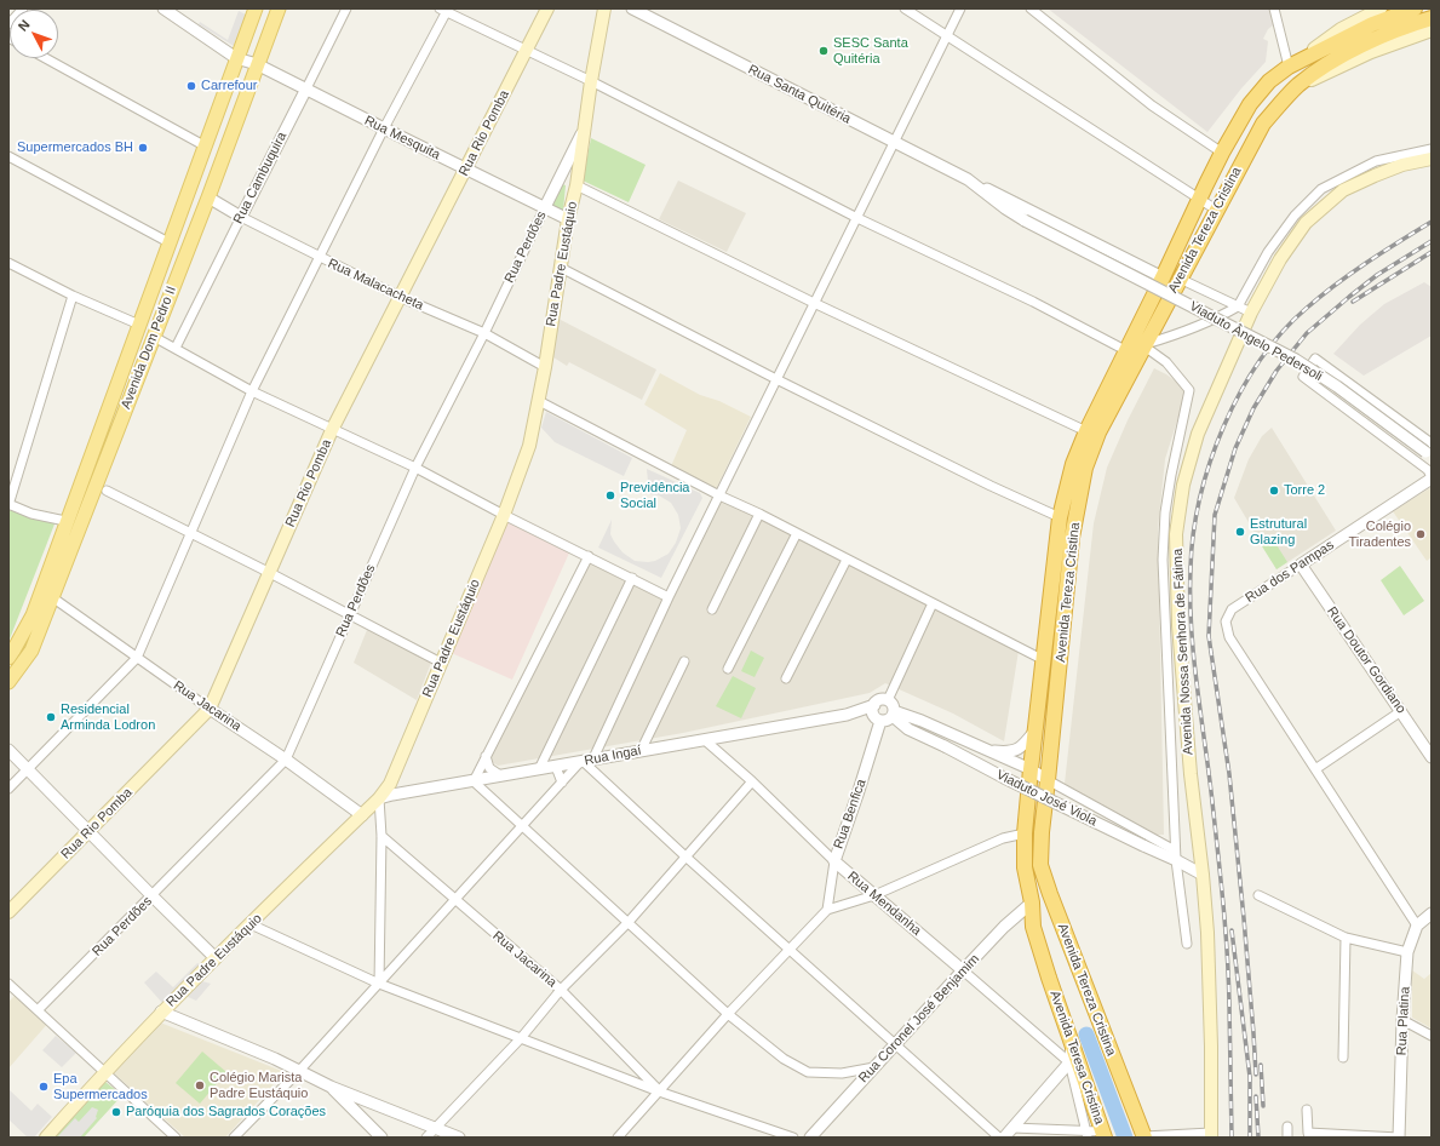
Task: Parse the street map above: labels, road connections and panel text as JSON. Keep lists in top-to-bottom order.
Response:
{
  "streets": {
    "highway": ["Avenida Tereza Cristina", "Avenida Teresa Cristina"],
    "main road": [
      "Rua Rio Pomba",
      "Rua Padre Eustáquio",
      "Avenida Dom Pedro II",
      "Avenida Nossa Senhora de Fátima"
    ],
    "street": [
      "Rua Santa Quitéria",
      "Rua Mesquita",
      "Rua Cambuquira",
      "Rua Perdões",
      "Rua Malacacheta",
      "Viaduto Ângelo Pedersoli",
      "Rua dos Pampas",
      "Rua Doutor Gordiano",
      "Rua Jacarina",
      "Rua Ingaí",
      "Viaduto José Viola",
      "Rua Benfica",
      "Rua Mendanha",
      "Rua Coronel José Benjamim",
      "Rua Platina"
    ]
  },
  "crossings": [
    ["Rua Santa Quitéria", "Avenida Tereza Cristina"],
    ["Rua Santa Quitéria", "Viaduto Ângelo Pedersoli"],
    ["Rua Rio Pomba", "Rua Mesquita"],
    ["Rua Rio Pomba", "Rua Malacacheta"],
    ["Rua Rio Pomba", "Rua Jacarina"],
    ["Rua Mesquita", "Rua Cambuquira"],
    ["Rua Mesquita", "Rua Perdões"],
    ["Rua Mesquita", "Rua Padre Eustáquio"],
    ["Rua Mesquita", "Avenida Dom Pedro II"],
    ["Rua Cambuquira", "Rua Malacacheta"],
    ["Avenida Tereza Cristina", "Rua Coronel José Benjamim"],
    ["Avenida Tereza Cristina", "Avenida Teresa Cristina"],
    ["Rua Perdões", "Rua Padre Eustáquio"],
    ["Rua Perdões", "Rua Malacacheta"],
    ["Rua Perdões", "Rua Jacarina"],
    ["Rua Padre Eustáquio", "Rua Malacacheta"],
    ["Rua Padre Eustáquio", "Rua Jacarina"],
    ["Rua Padre Eustáquio", "Rua Ingaí"],
    ["Rua Malacacheta", "Avenida Dom Pedro II"],
    ["Avenida Dom Pedro II", "Rua Jacarina"],
    ["Rua dos Pampas", "Rua Doutor Gordiano"],
    ["Avenida Nossa Senhora de Fátima", "Viaduto José Viola"],
    ["Rua Ingaí", "Viaduto José Viola"],
    ["Rua Ingaí", "Rua Benfica"],
    ["Rua Ingaí", "Rua Mendanha"],
    ["Viaduto José Viola", "Rua Benfica"],
    ["Rua Benfica", "Rua Mendanha"],
    ["Rua Mendanha", "Rua Coronel José Benjamim"]
  ],
  "places": [
    "SESC Santa Quitéria",
    "Carrefour",
    "Supermercados BH",
    "Torre 2",
    "Previdência Social",
    "Estrutural Glazing",
    "Colégio Tiradentes",
    "Residencial Arminda Lodron",
    "Colégio Marista Padre Eustáquio",
    "Epa Supermercados",
    "Paróquia dos Sagrados Corações"
  ],
  "north": "top left"
}
